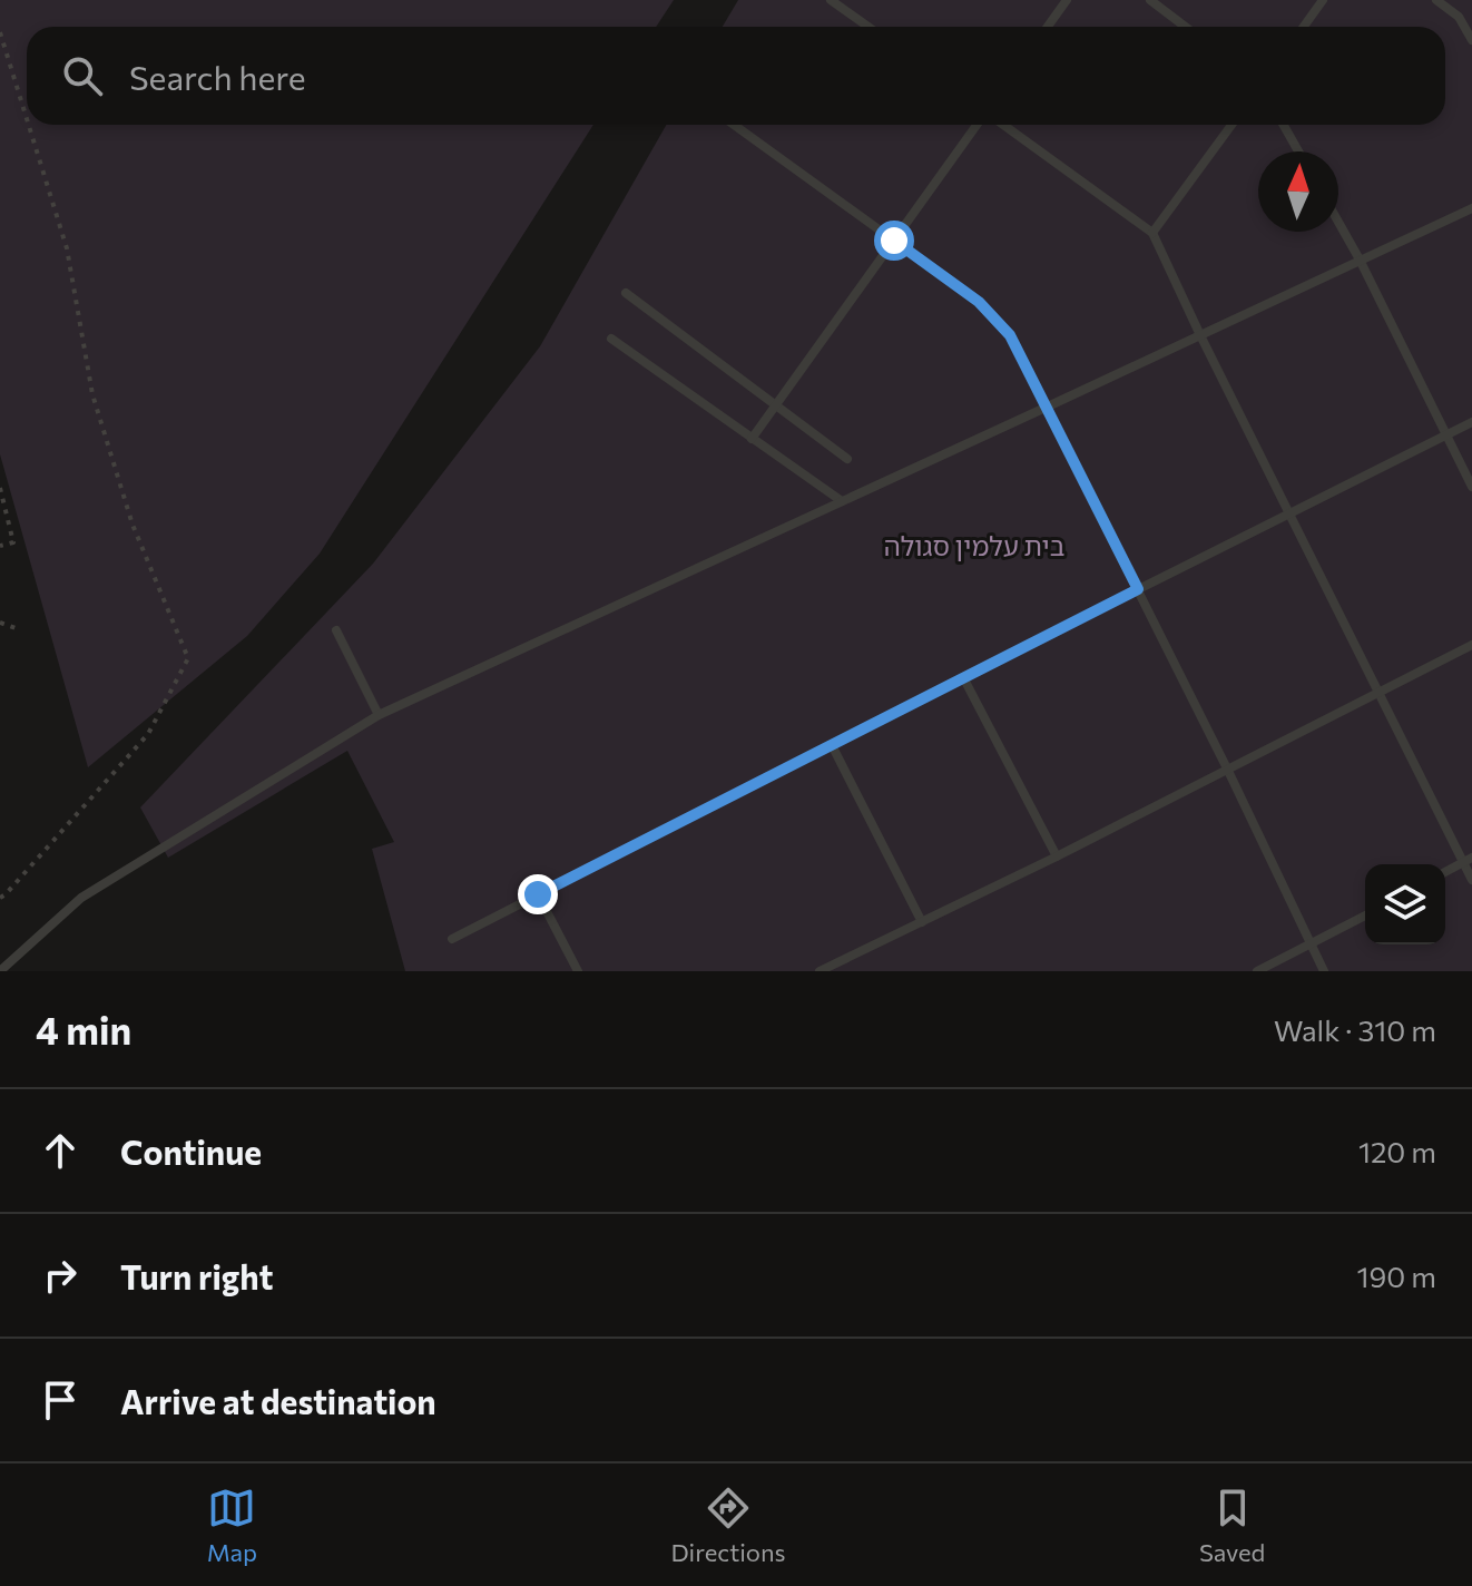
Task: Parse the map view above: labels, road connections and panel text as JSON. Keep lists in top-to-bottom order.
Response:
{
  "parks": ["בית עלמין סגולה"],
  "north": "top",
  "page": {
    "search": "Search here",
    "heading": ["4 min", "Walk · 310 m"],
    "list": [
      ["Continue", "120 m"],
      ["Turn right", "190 m"],
      "Arrive at destination"
    ],
    "nav": ["Map", "Directions", "Saved"]
  }
}
